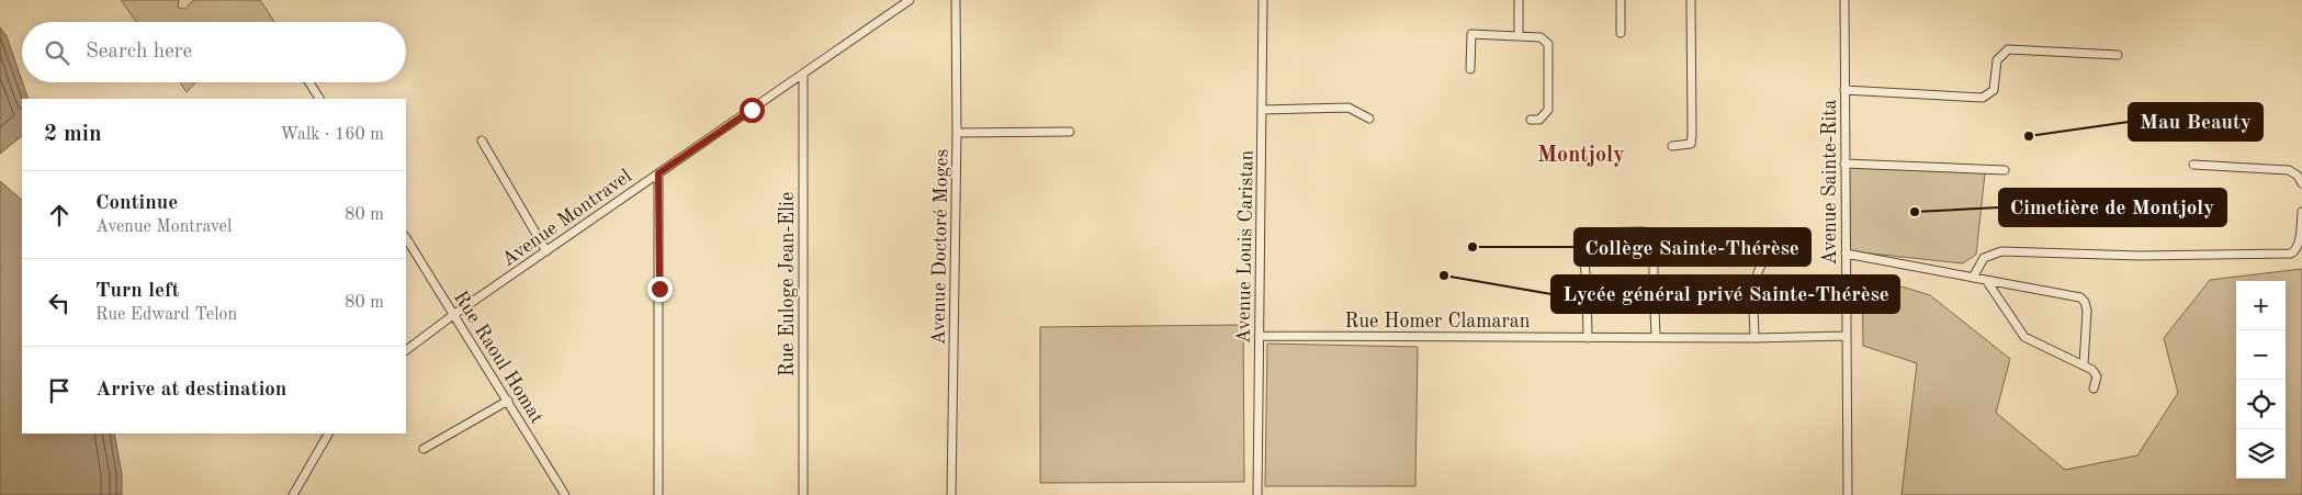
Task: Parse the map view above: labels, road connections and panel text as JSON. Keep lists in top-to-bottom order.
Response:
{
  "streets": {
    "street": [
      "Avenue Sainte-Rita",
      "Avenue Montravel",
      "Avenue Doctoré Moges",
      "Avenue Louis Caristan",
      "Rue Euloge Jean-Elie",
      "Rue Homer Clamaran",
      "Rue Raoul Homat"
    ]
  },
  "crossings": [
    ["Avenue Sainte-Rita", "Rue Homer Clamaran"],
    ["Avenue Montravel", "Rue Euloge Jean-Elie"],
    ["Avenue Montravel", "Rue Raoul Homat"],
    ["Avenue Louis Caristan", "Rue Homer Clamaran"]
  ],
  "districts": ["Montjoly"],
  "places": [
    "Mau Beauty",
    "Cimetière de Montjoly",
    "Collège Sainte-Thérèse",
    "Lycée général privé Sainte-Thérèse"
  ],
  "page": {
    "search": "Search here",
    "heading": ["2 min", "Walk · 160 m"],
    "list": [
      ["Continue", "Avenue Montravel", "80 m"],
      ["Turn left", "Rue Edward Telon", "80 m"],
      "Arrive at destination"
    ],
    "map_buttons": ["+", "−"]
  }
}
